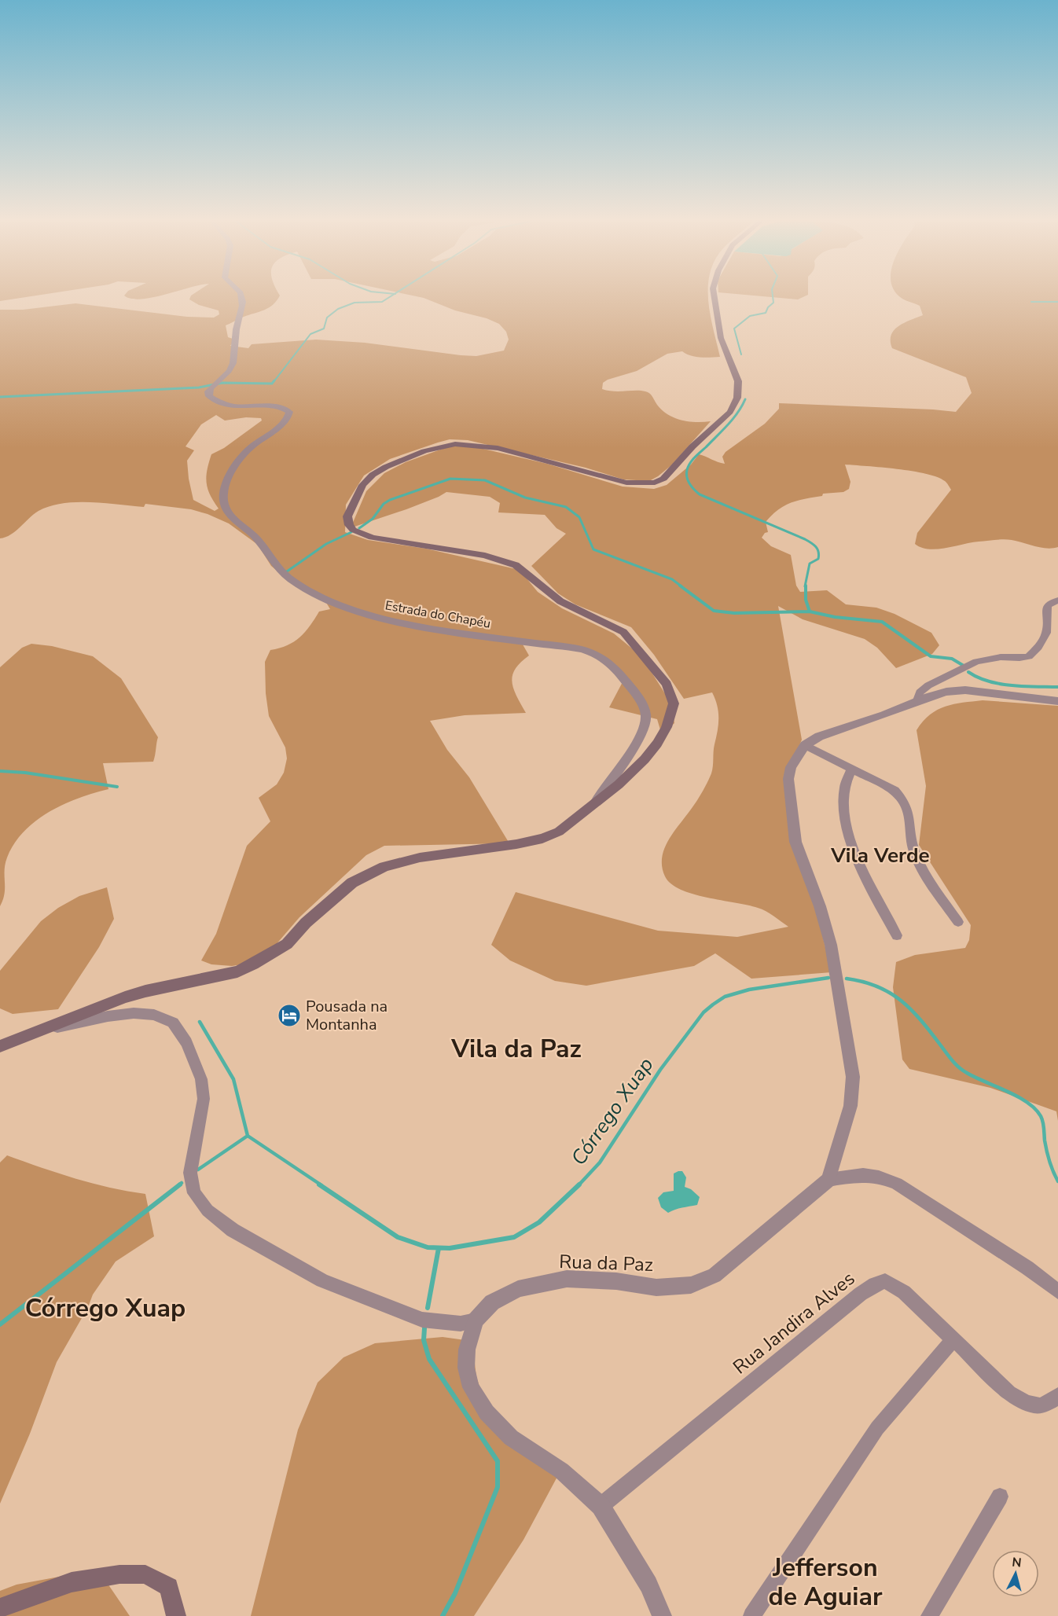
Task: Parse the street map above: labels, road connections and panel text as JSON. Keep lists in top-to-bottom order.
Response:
{
  "streets": {
    "street": ["Estrada do Chapéu", "Rua da Paz", "Rua Jandira Alves"]
  },
  "crossings": [
    ["Rua da Paz", "Rua Jandira Alves"]
  ],
  "districts": [
    "Vila Verde",
    "Vila da Paz",
    "Córrego Xuap",
    "Jefferson de Aguiar"
  ],
  "water": ["Córrego Xuap"],
  "places": {
    "hotel": ["Pousada na Montanha"]
  },
  "north": "top"
}
